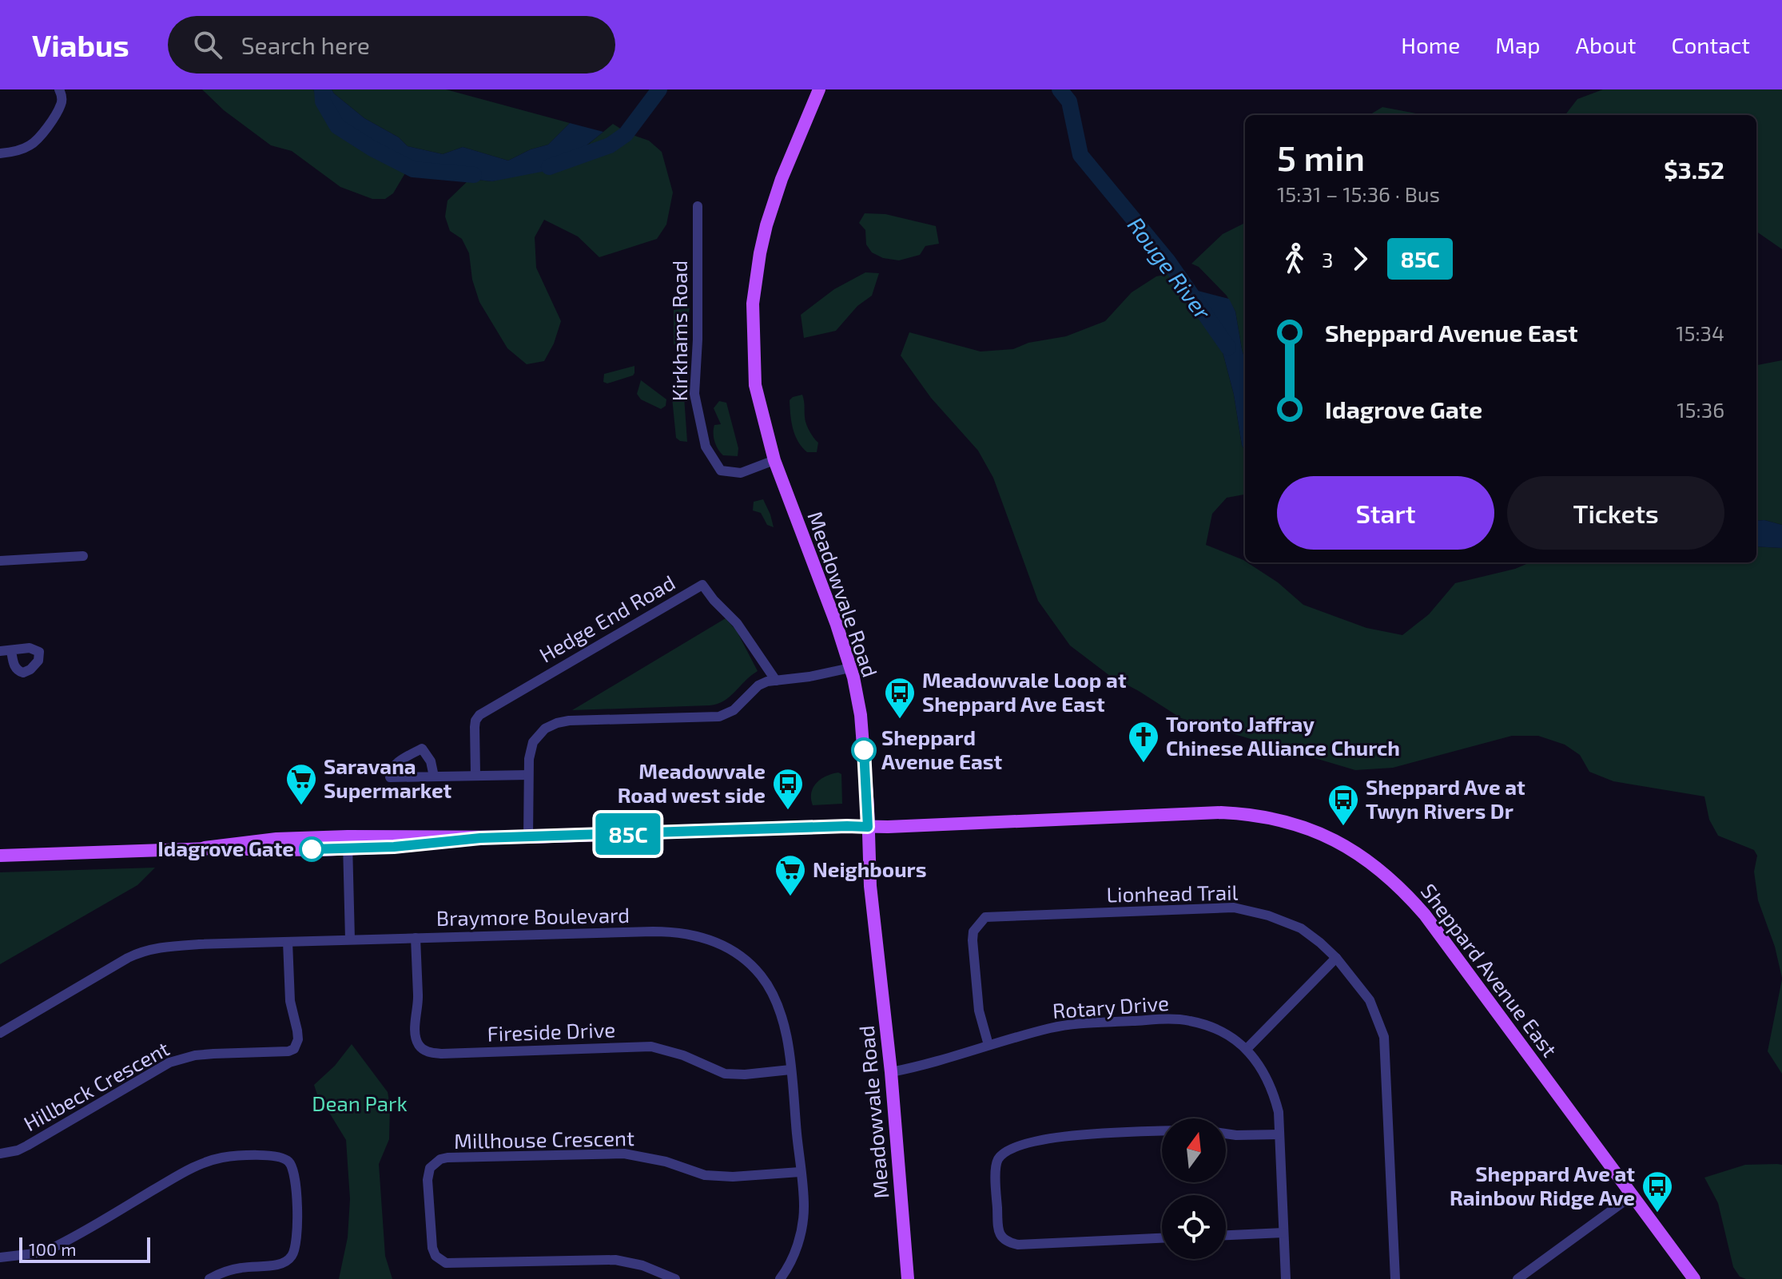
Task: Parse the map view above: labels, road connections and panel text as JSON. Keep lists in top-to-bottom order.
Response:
{
  "streets": {
    "main road": ["Meadowvale Road", "Sheppard Avenue East"],
    "street": [
      "Kirkhams Road",
      "Hedge End Road",
      "Lionhead Trail",
      "Braymore Boulevard",
      "Rotary Drive",
      "Fireside Drive",
      "Hillbeck Crescent",
      "Millhouse Crescent"
    ]
  },
  "crossings": [
    ["Kirkhams Road", "Meadowvale Road"],
    ["Meadowvale Road", "Sheppard Avenue East"],
    ["Meadowvale Road", "Rotary Drive"],
    ["Lionhead Trail", "Rotary Drive"],
    ["Braymore Boulevard", "Fireside Drive"],
    ["Braymore Boulevard", "Hillbeck Crescent"],
    ["Braymore Boulevard", "Millhouse Crescent"]
  ],
  "water": ["Rouge River"],
  "parks": ["Dean Park"],
  "places": {
    "bus stop": [
      "Meadowvale Loop at Sheppard Ave East",
      "Meadowvale Road west side",
      "Sheppard Ave at Twyn Rivers Dr",
      "Sheppard Ave at Rainbow Ridge Ave"
    ],
    "other": ["Sheppard Avenue East", "Idagrove Gate"],
    "church": ["Toronto Jaffray Chinese Alliance Church"],
    "supermarket": ["Saravana Supermarket", "Neighbours"]
  },
  "lines": ["bus line 85C"],
  "scale_bar": "100 m",
  "north": "top",
  "page": {
    "header": "Viabus",
    "search": "Search here",
    "nav": [
      "Home",
      "Map",
      "About",
      "Contact"
    ],
    "on_map": "85C",
    "heading": ["5 min", "15:31 – 15:36 · Bus", "$3.52"],
    "legs": ["3", "85C"],
    "list": [
      {
        "name": "Sheppard Avenue East",
        "value": "15:34"
      },
      {
        "name": "Idagrove Gate",
        "value": "15:36"
      }
    ],
    "buttons": ["Start", "Tickets"],
    "scale": "100 m"
  }
}
